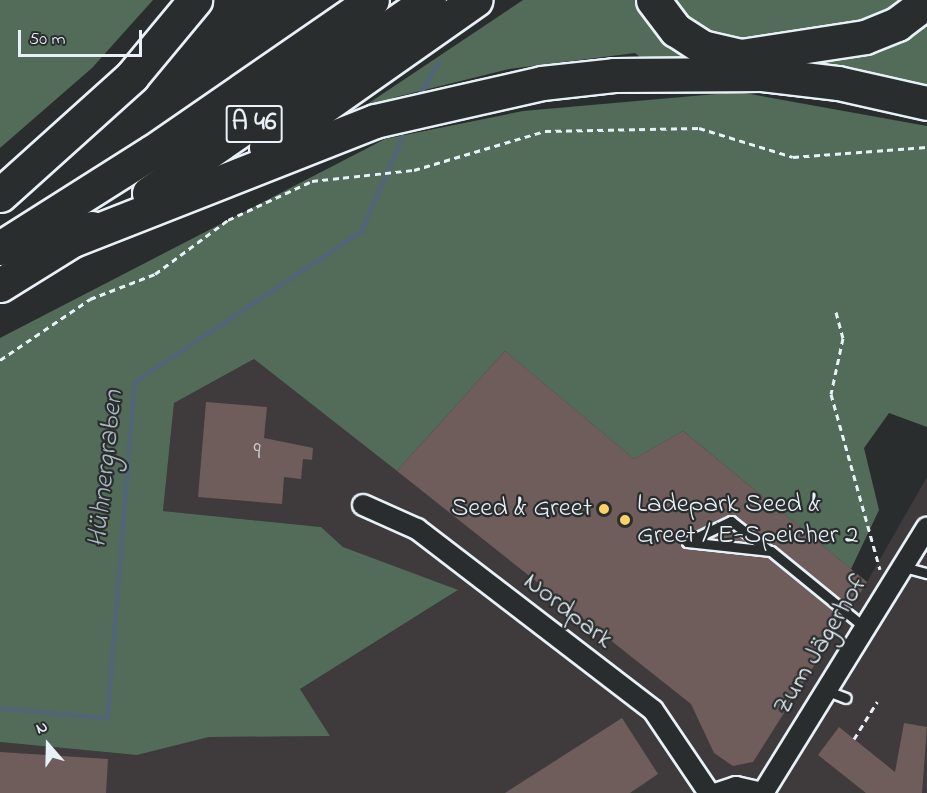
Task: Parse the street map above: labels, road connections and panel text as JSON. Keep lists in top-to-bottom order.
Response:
{
  "streets": {
    "highway": ["A 46"],
    "street": ["Nordpark", "Zum Jägerhof"]
  },
  "water": ["Hühnergraben"],
  "places": ["Seed & Greet", "Ladepark Seed & Greet / E-Speicher 2"],
  "house_numbers": ["9"],
  "scale_bar": "50 m",
  "north": "top"
}
